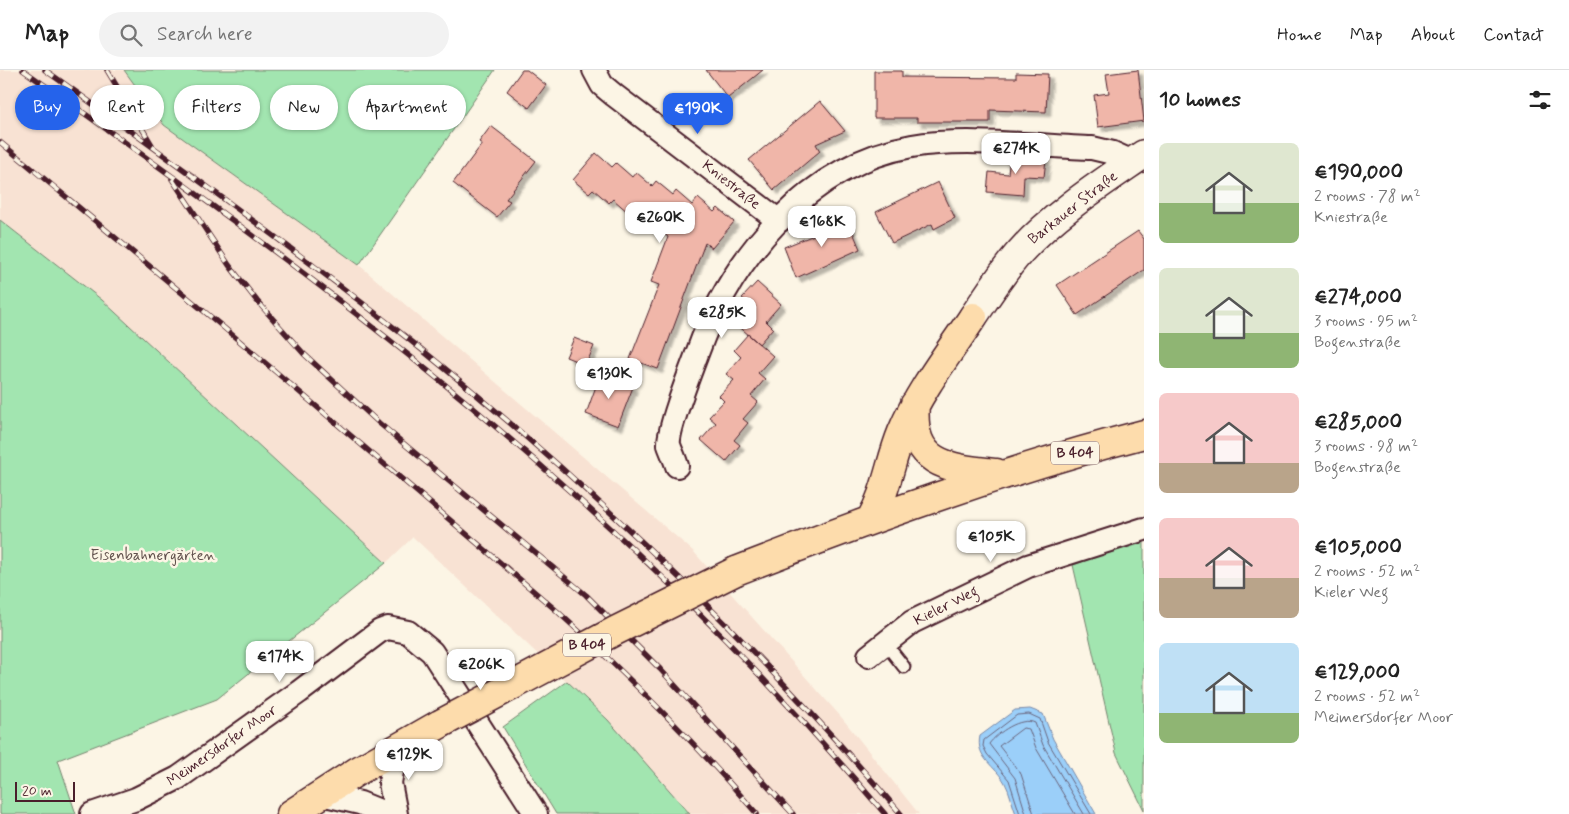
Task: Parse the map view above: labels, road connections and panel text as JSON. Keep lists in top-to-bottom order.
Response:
{
  "streets": {
    "main road": ["B 404"],
    "street": [
      "Kniestraße",
      "Barkauer Straße",
      "Kieler Weg",
      "Meimersdorfer Moor"
    ]
  },
  "parks": ["Eisenbahnergärten"],
  "scale_bar": "20 m",
  "page": {
    "header": "Map",
    "search": "Search here",
    "nav": [
      "Home",
      "Map",
      "About",
      "Contact"
    ],
    "heading": "10 homes",
    "chip": [
      "Buy",
      "Rent",
      "Filters",
      "New",
      "Apartment"
    ],
    "price": [
      "€190K",
      "€274K",
      "€260K",
      "€168K",
      "€285K",
      "€130K",
      "€105K",
      "€174K",
      "€206K",
      "€129K"
    ],
    "list": [
      {
        "name": "€190,000",
        "note": "2 rooms · 78 m² · Kniestraße"
      },
      {
        "name": "€274,000",
        "note": "3 rooms · 95 m² · Bogenstraße"
      },
      {
        "name": "€285,000",
        "note": "3 rooms · 98 m² · Bogenstraße"
      },
      {
        "name": "€105,000",
        "note": "2 rooms · 52 m² · Kieler Weg"
      },
      {
        "name": "€129,000",
        "note": "2 rooms · 52 m² · Meimersdorfer Moor"
      }
    ],
    "scale": "20 m"
  }
}
